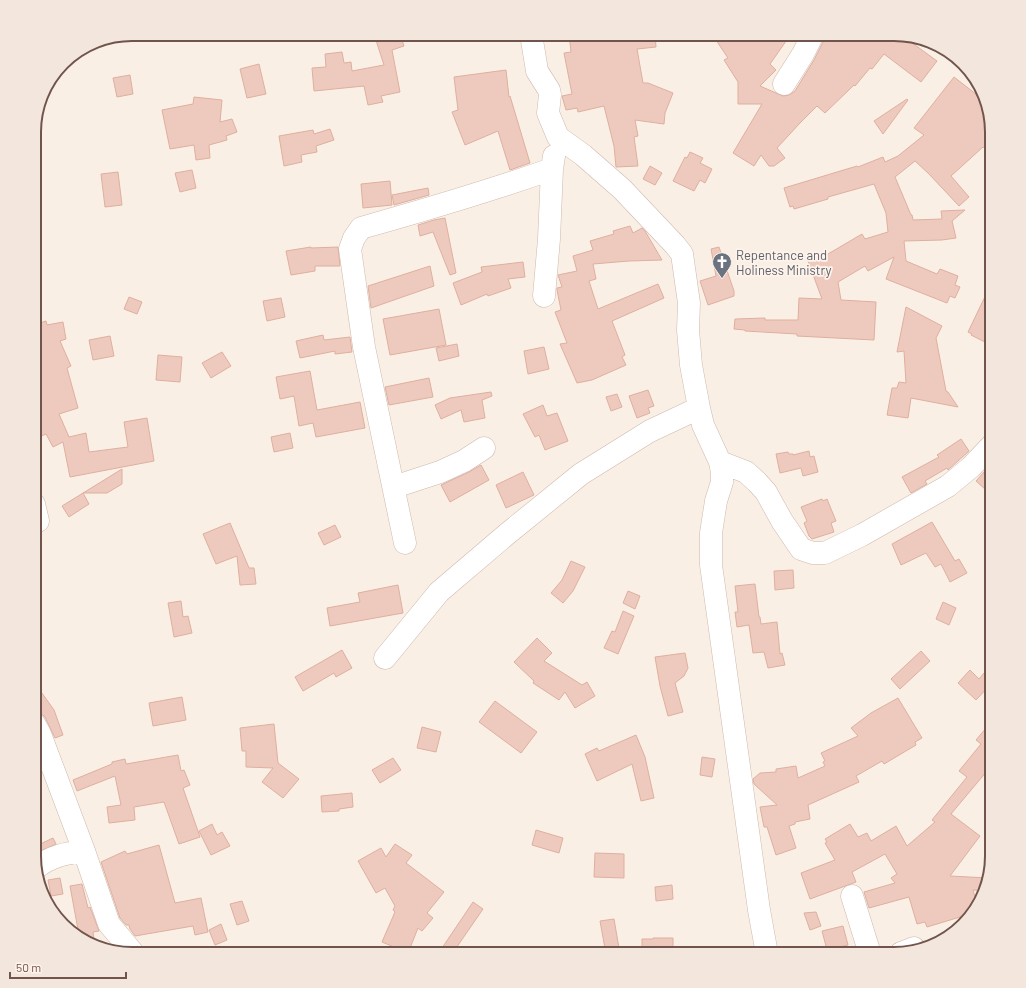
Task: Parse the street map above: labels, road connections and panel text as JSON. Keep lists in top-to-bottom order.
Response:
{
  "places": {
    "church": ["Repentance and Holiness Ministry"]
  },
  "scale_bar": "50 m"
}
